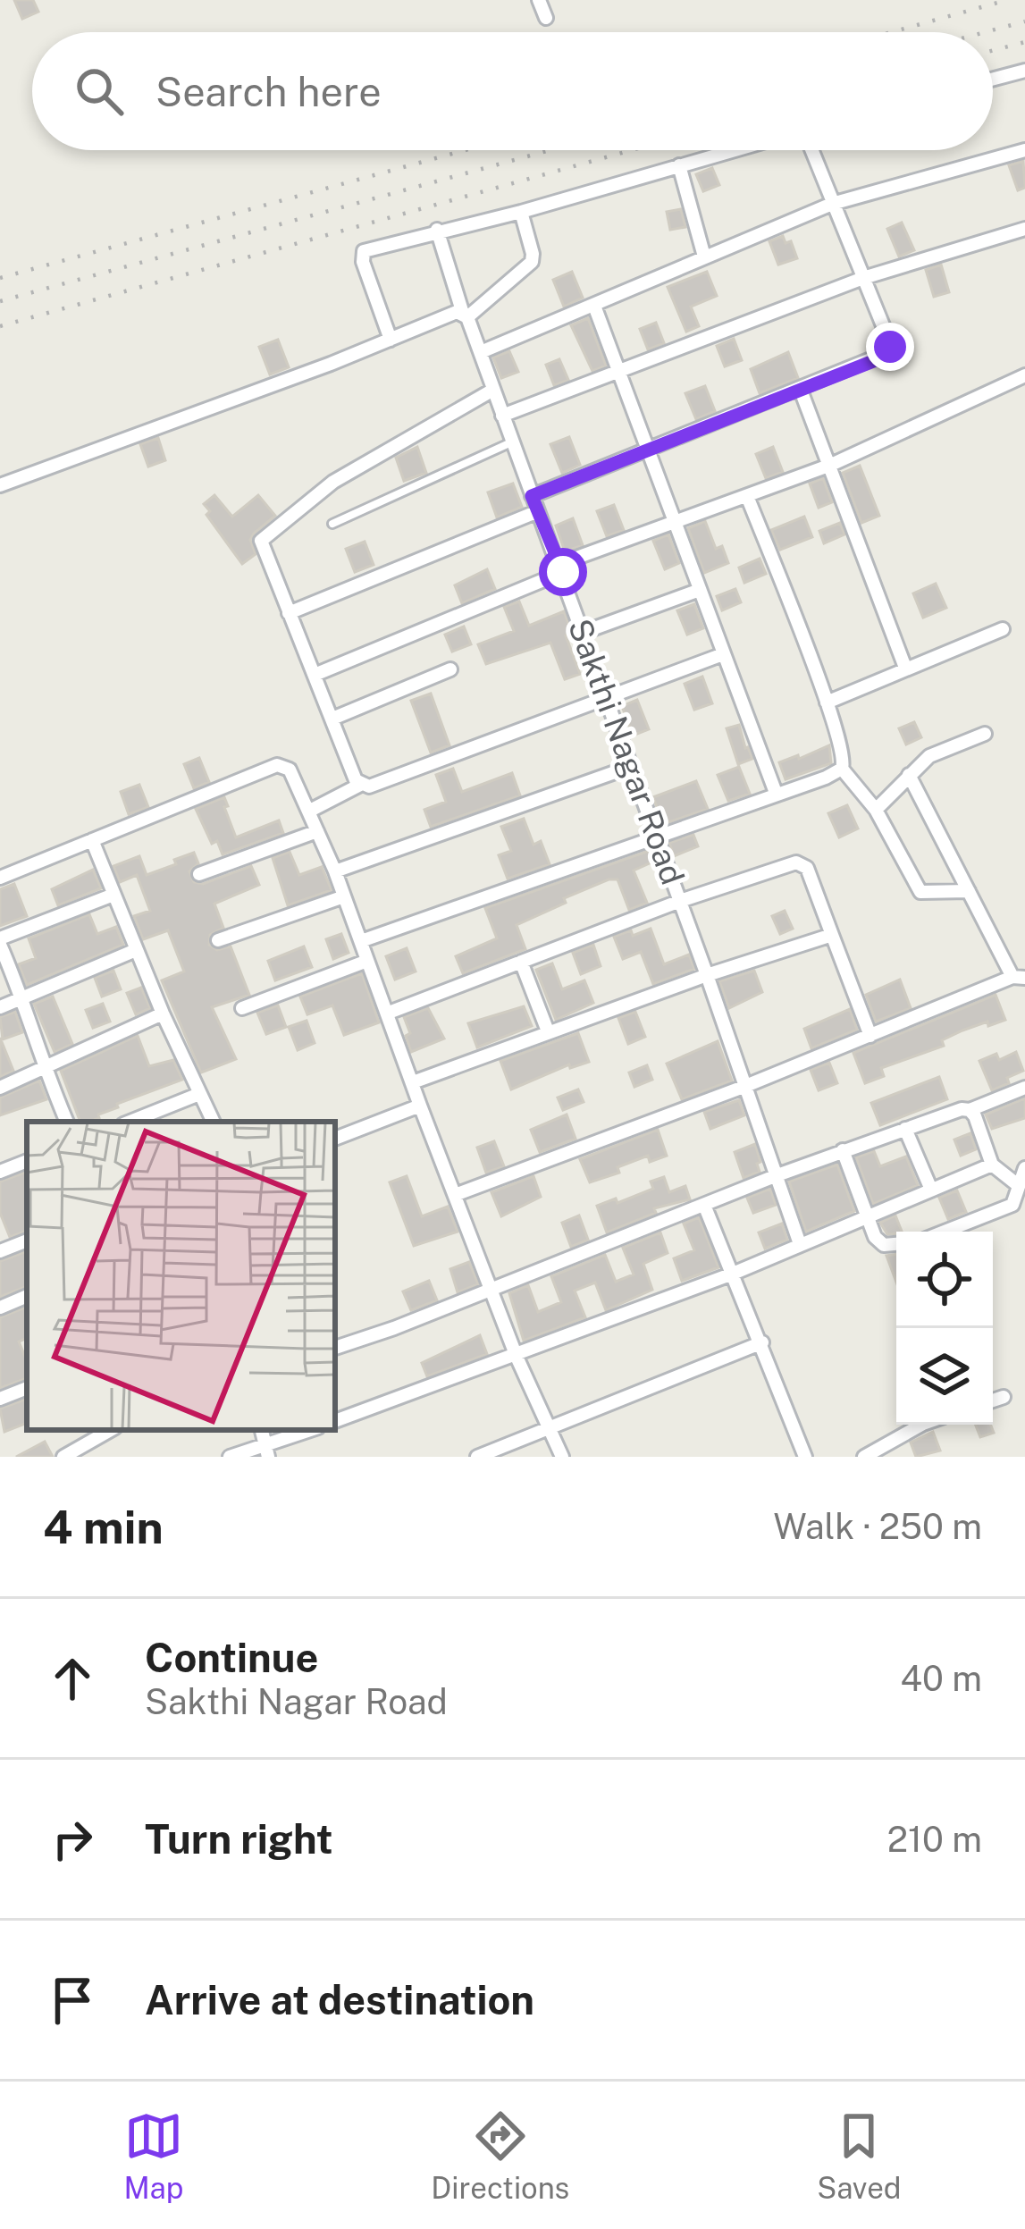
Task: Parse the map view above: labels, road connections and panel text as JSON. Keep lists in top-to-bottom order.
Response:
{
  "streets": {
    "street": ["Sakthi Nagar Road"]
  },
  "page": {
    "search": "Search here",
    "heading": ["4 min", "Walk · 250 m"],
    "list": [
      ["Continue", "Sakthi Nagar Road", "40 m"],
      ["Turn right", "210 m"],
      "Arrive at destination"
    ],
    "nav": ["Map", "Directions", "Saved"]
  }
}
